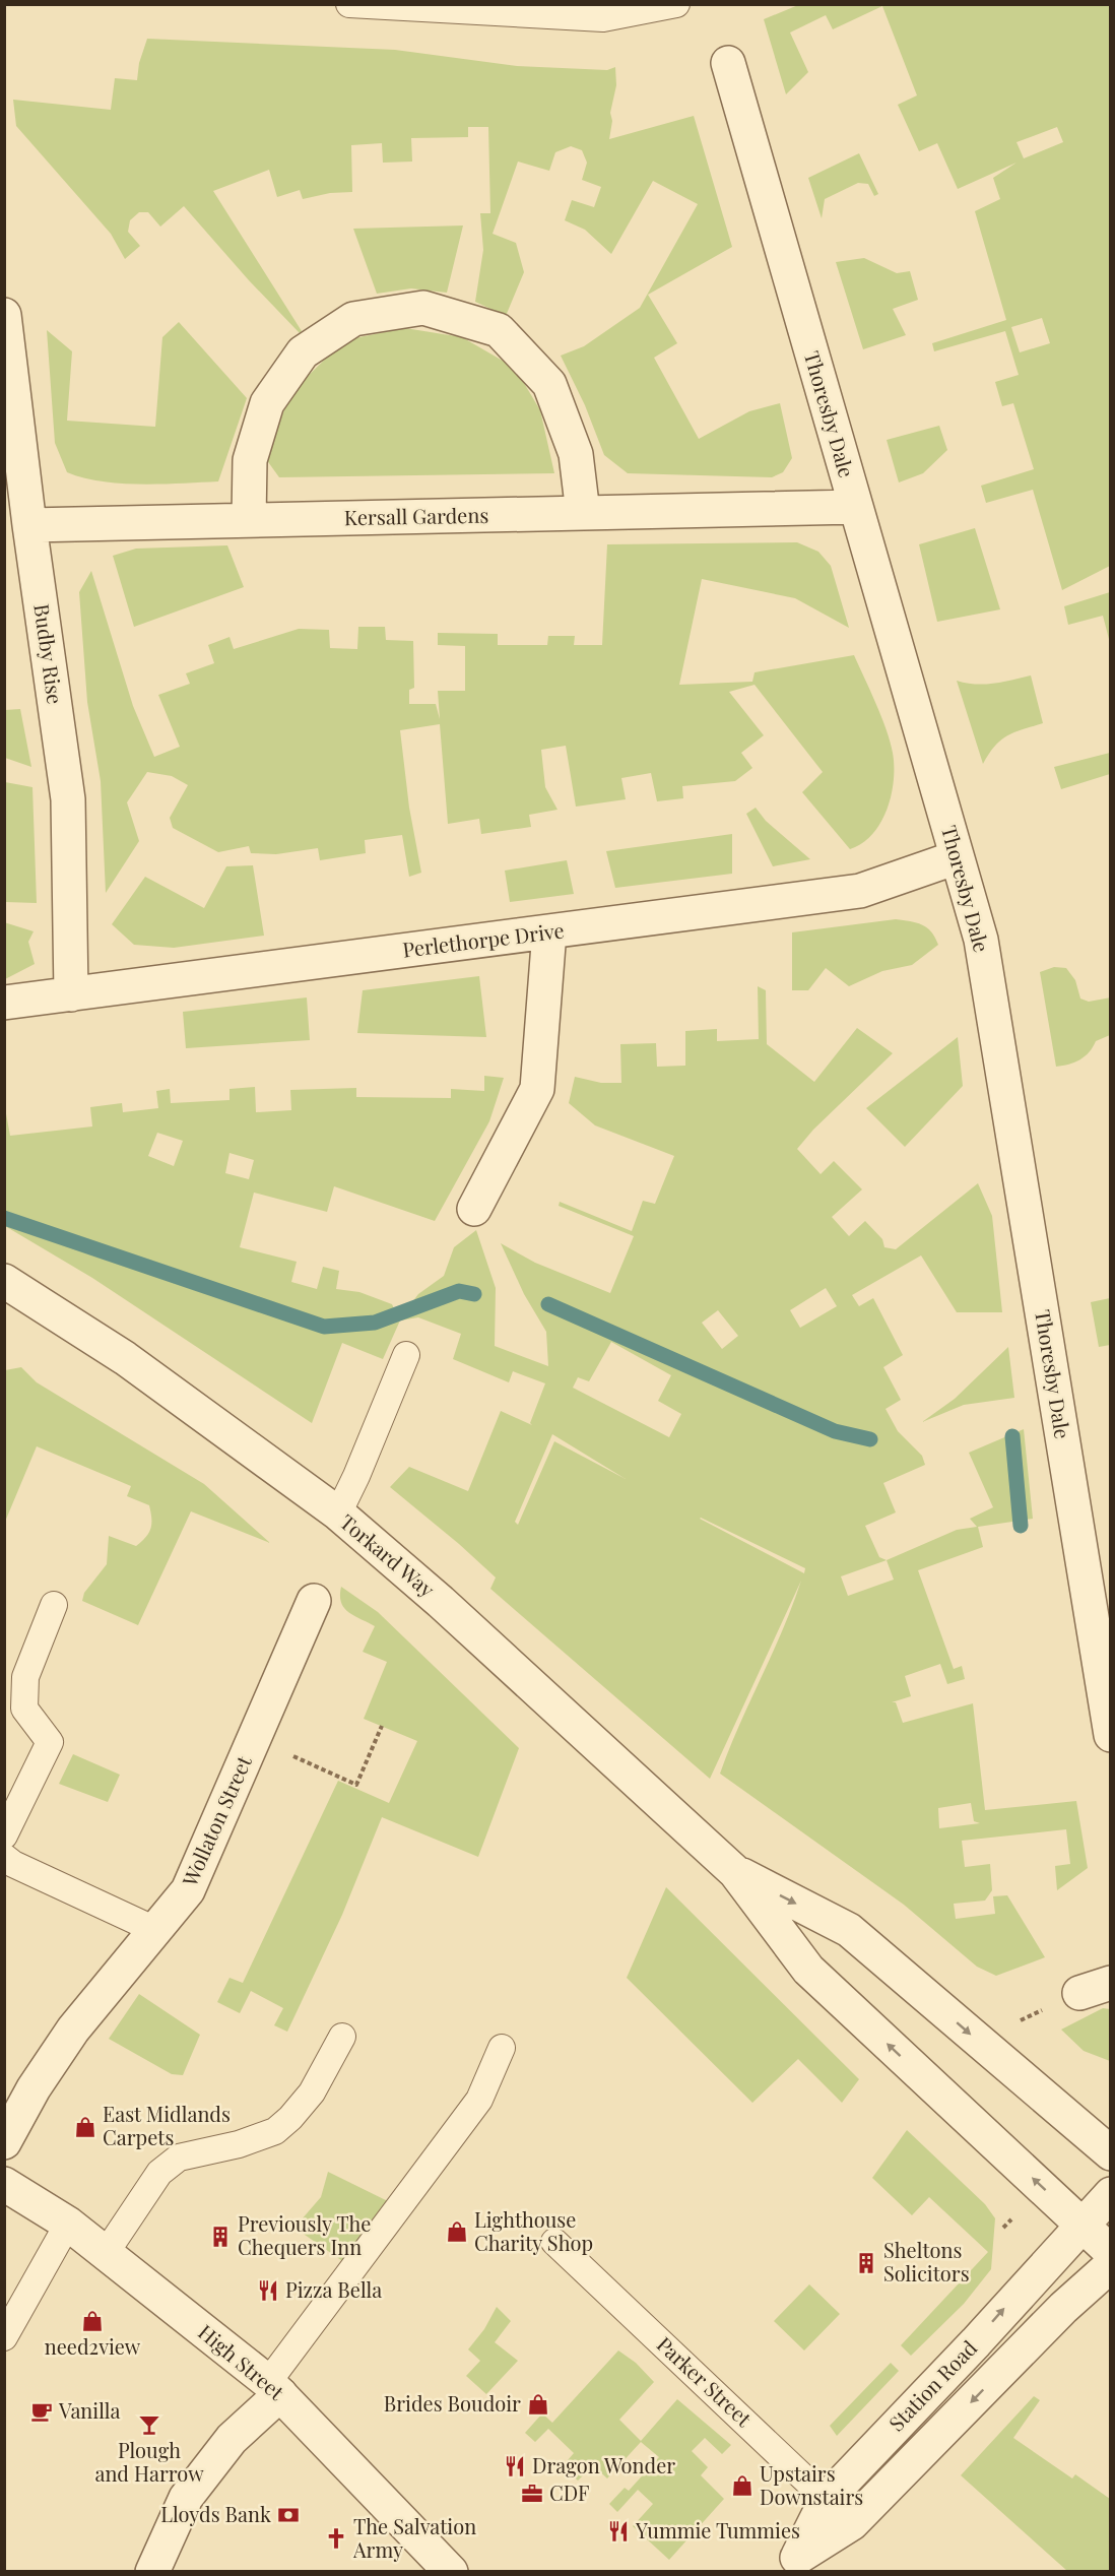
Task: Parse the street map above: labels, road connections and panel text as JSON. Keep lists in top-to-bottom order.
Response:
{
  "streets": {
    "street": [
      "Thoresby Dale",
      "Kersall Gardens",
      "Budby Rise",
      "Perlethorpe Drive",
      "Torkard Way",
      "Wollaton Street",
      "High Street",
      "Station Road"
    ],
    "lane": ["Parker Street"]
  },
  "crossings": [
    ["Thoresby Dale", "Kersall Gardens"],
    ["Thoresby Dale", "Perlethorpe Drive"],
    ["Kersall Gardens", "Budby Rise"],
    ["Budby Rise", "Perlethorpe Drive"],
    ["Parker Street", "Station Road"]
  ],
  "places": {
    "shop": [
      "East Midlands Carpets",
      "Lighthouse Charity Shop",
      "need2view",
      "Brides Boudoir",
      "Upstairs Downstairs"
    ],
    "building": ["Previously The Chequers Inn", "Sheltons Solicitors"],
    "restaurant": ["Pizza Bella", "Dragon Wonder", "Yummie Tummies"],
    "cafe": ["Vanilla"],
    "bar": ["Plough and Harrow"],
    "office": ["CDF"],
    "bank": ["Lloyds Bank"],
    "church": ["The Salvation Army"]
  }
}
